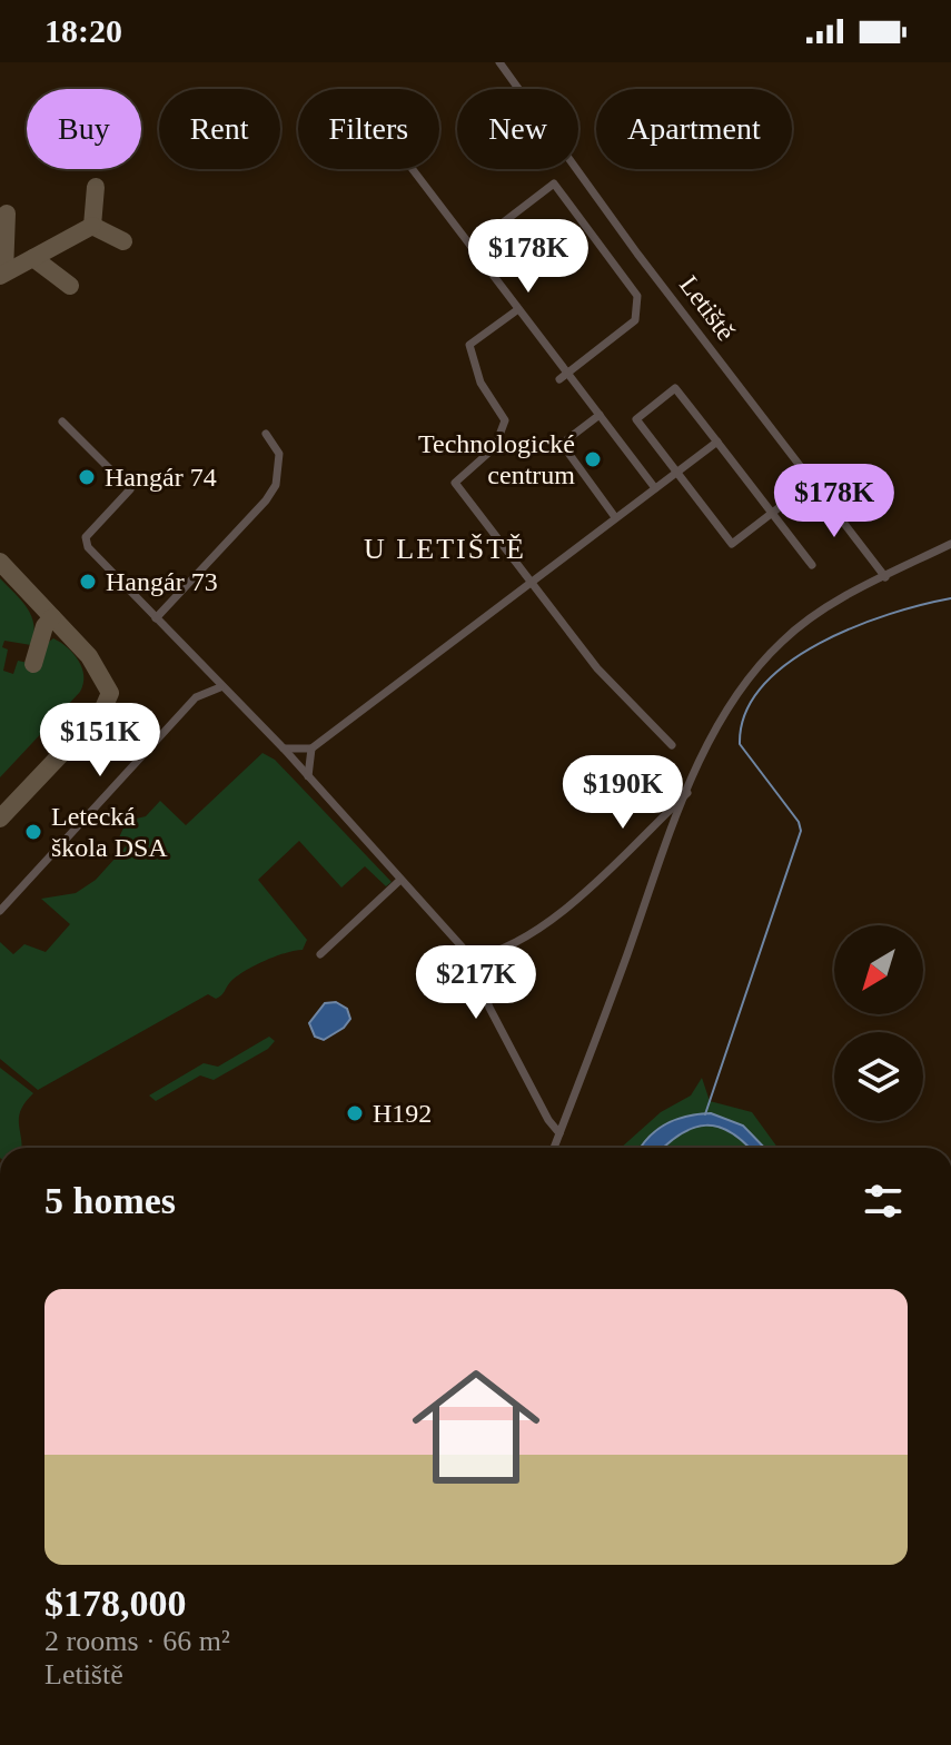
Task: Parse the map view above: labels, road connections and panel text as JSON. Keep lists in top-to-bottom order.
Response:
{
  "streets": {
    "street": ["Letiště"]
  },
  "districts": ["U LETIŠTĚ"],
  "places": [
    "Technologické centrum",
    "Hangár 74",
    "Hangár 73",
    "Letecká škola DSA",
    "H192"
  ],
  "north": "bottom left",
  "page": {
    "status": "18:20",
    "chip": [
      "Buy",
      "Rent",
      "Filters",
      "New",
      "Apartment"
    ],
    "price": [
      "$178K",
      "$178K",
      "$151K",
      "$190K",
      "$217K"
    ],
    "heading": "5 homes",
    "list": [
      {
        "name": "$178,000",
        "note": "2 rooms · 66 m² · Letiště"
      }
    ]
  }
}
